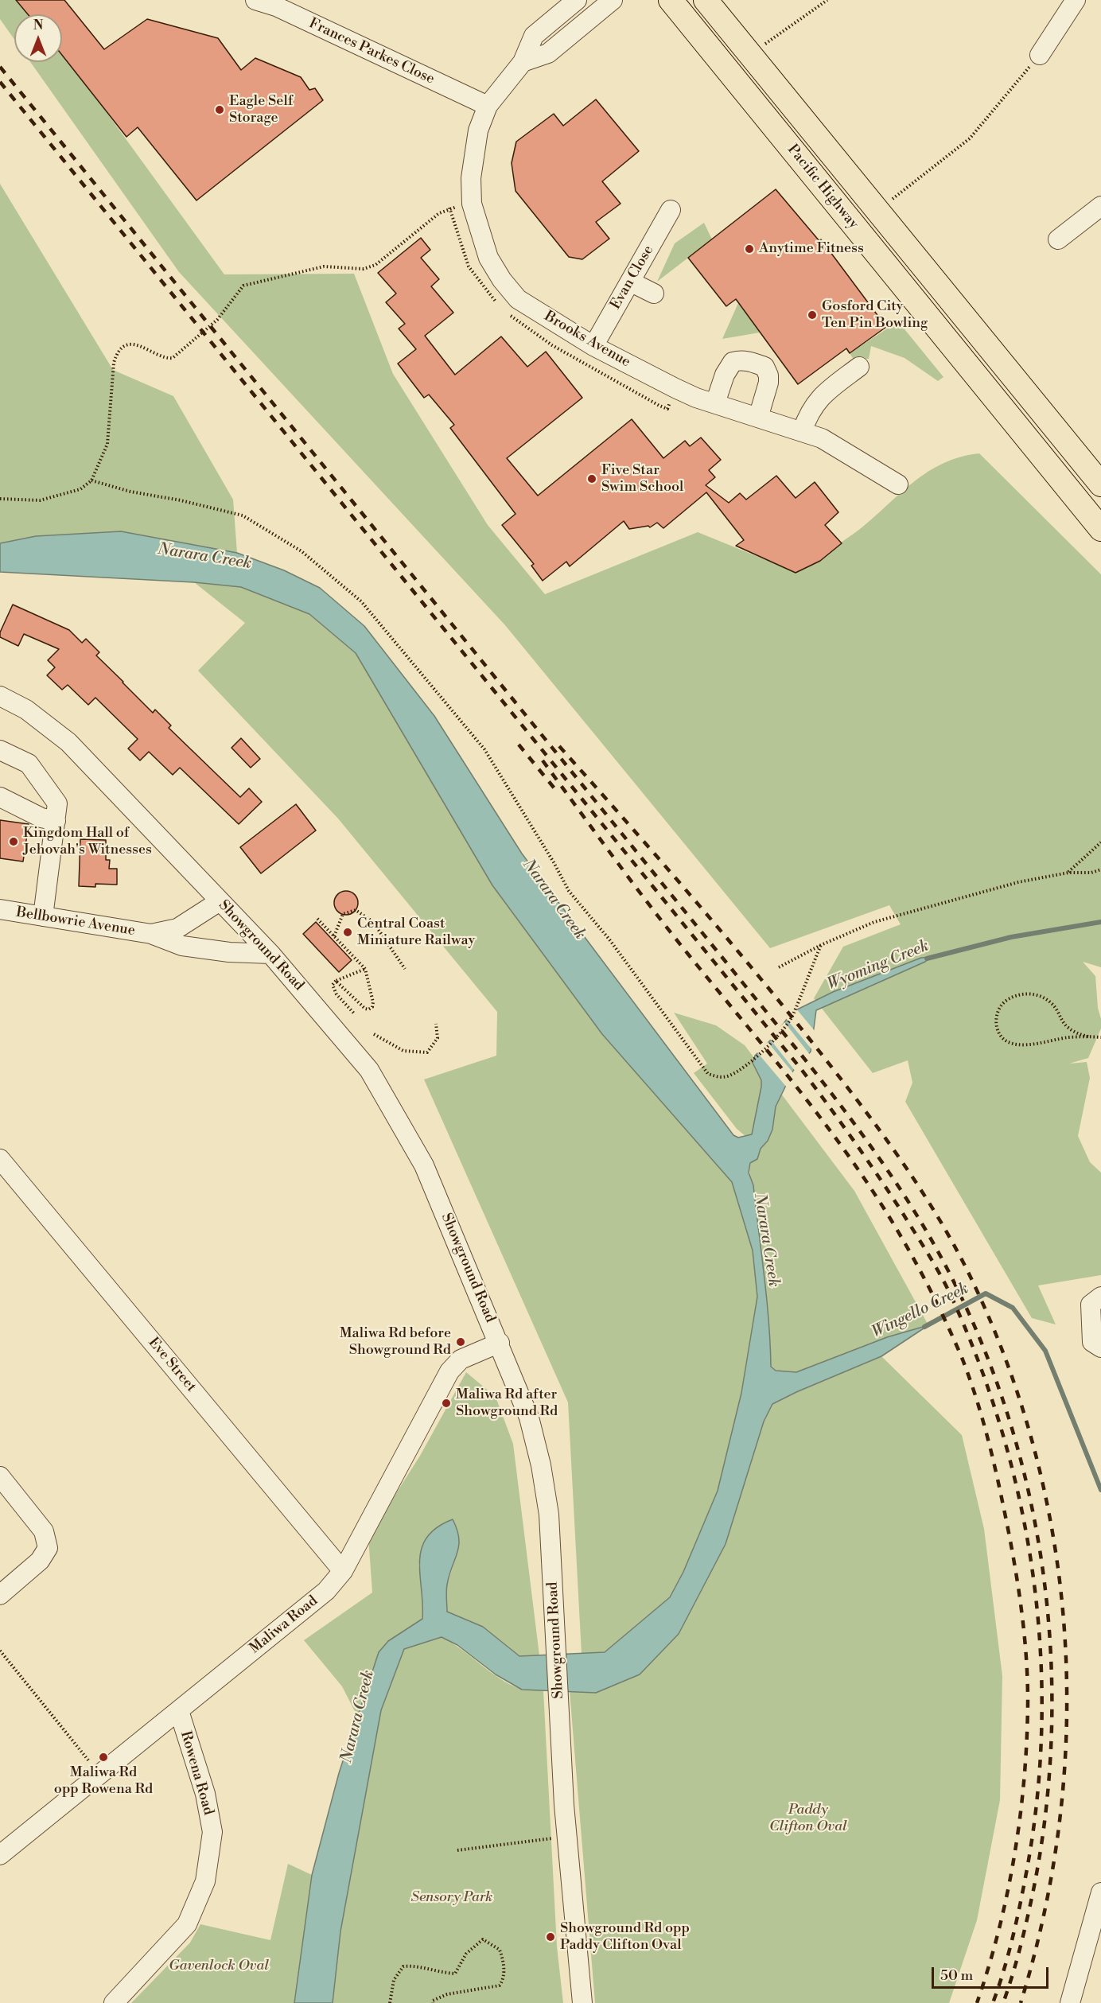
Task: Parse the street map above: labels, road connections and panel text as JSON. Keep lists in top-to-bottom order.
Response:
{
  "streets": {
    "main road": ["Pacific Highway"],
    "street": [
      "Frances Parkes Close",
      "Evan Close",
      "Brooks Avenue",
      "Bellbowrie Avenue",
      "Showground Road",
      "Eve Street",
      "Maliwa Road",
      "Rowena Road"
    ]
  },
  "crossings": [
    ["Frances Parkes Close", "Brooks Avenue"],
    ["Evan Close", "Brooks Avenue"],
    ["Bellbowrie Avenue", "Showground Road"],
    ["Showground Road", "Maliwa Road"],
    ["Eve Street", "Maliwa Road"],
    ["Maliwa Road", "Rowena Road"]
  ],
  "water": ["Narara Creek", "Wyoming Creek", "Wingello Creek"],
  "parks": ["Paddy Clifton Oval", "Sensory Park", "Gavenlock Oval"],
  "places": [
    "Eagle Self Storage",
    "Anytime Fitness",
    "Gosford City Ten Pin Bowling",
    "Five Star Swim School",
    "Kingdom Hall of Jehovah's Witnesses",
    "Central Coast Miniature Railway",
    "Maliwa Rd before Showground Rd",
    "Maliwa Rd after Showground Rd",
    "Maliwa Rd opp Rowena Rd",
    "Showground Rd opp Paddy Clifton Oval"
  ],
  "scale_bar": "50 m",
  "north": "top"
}
